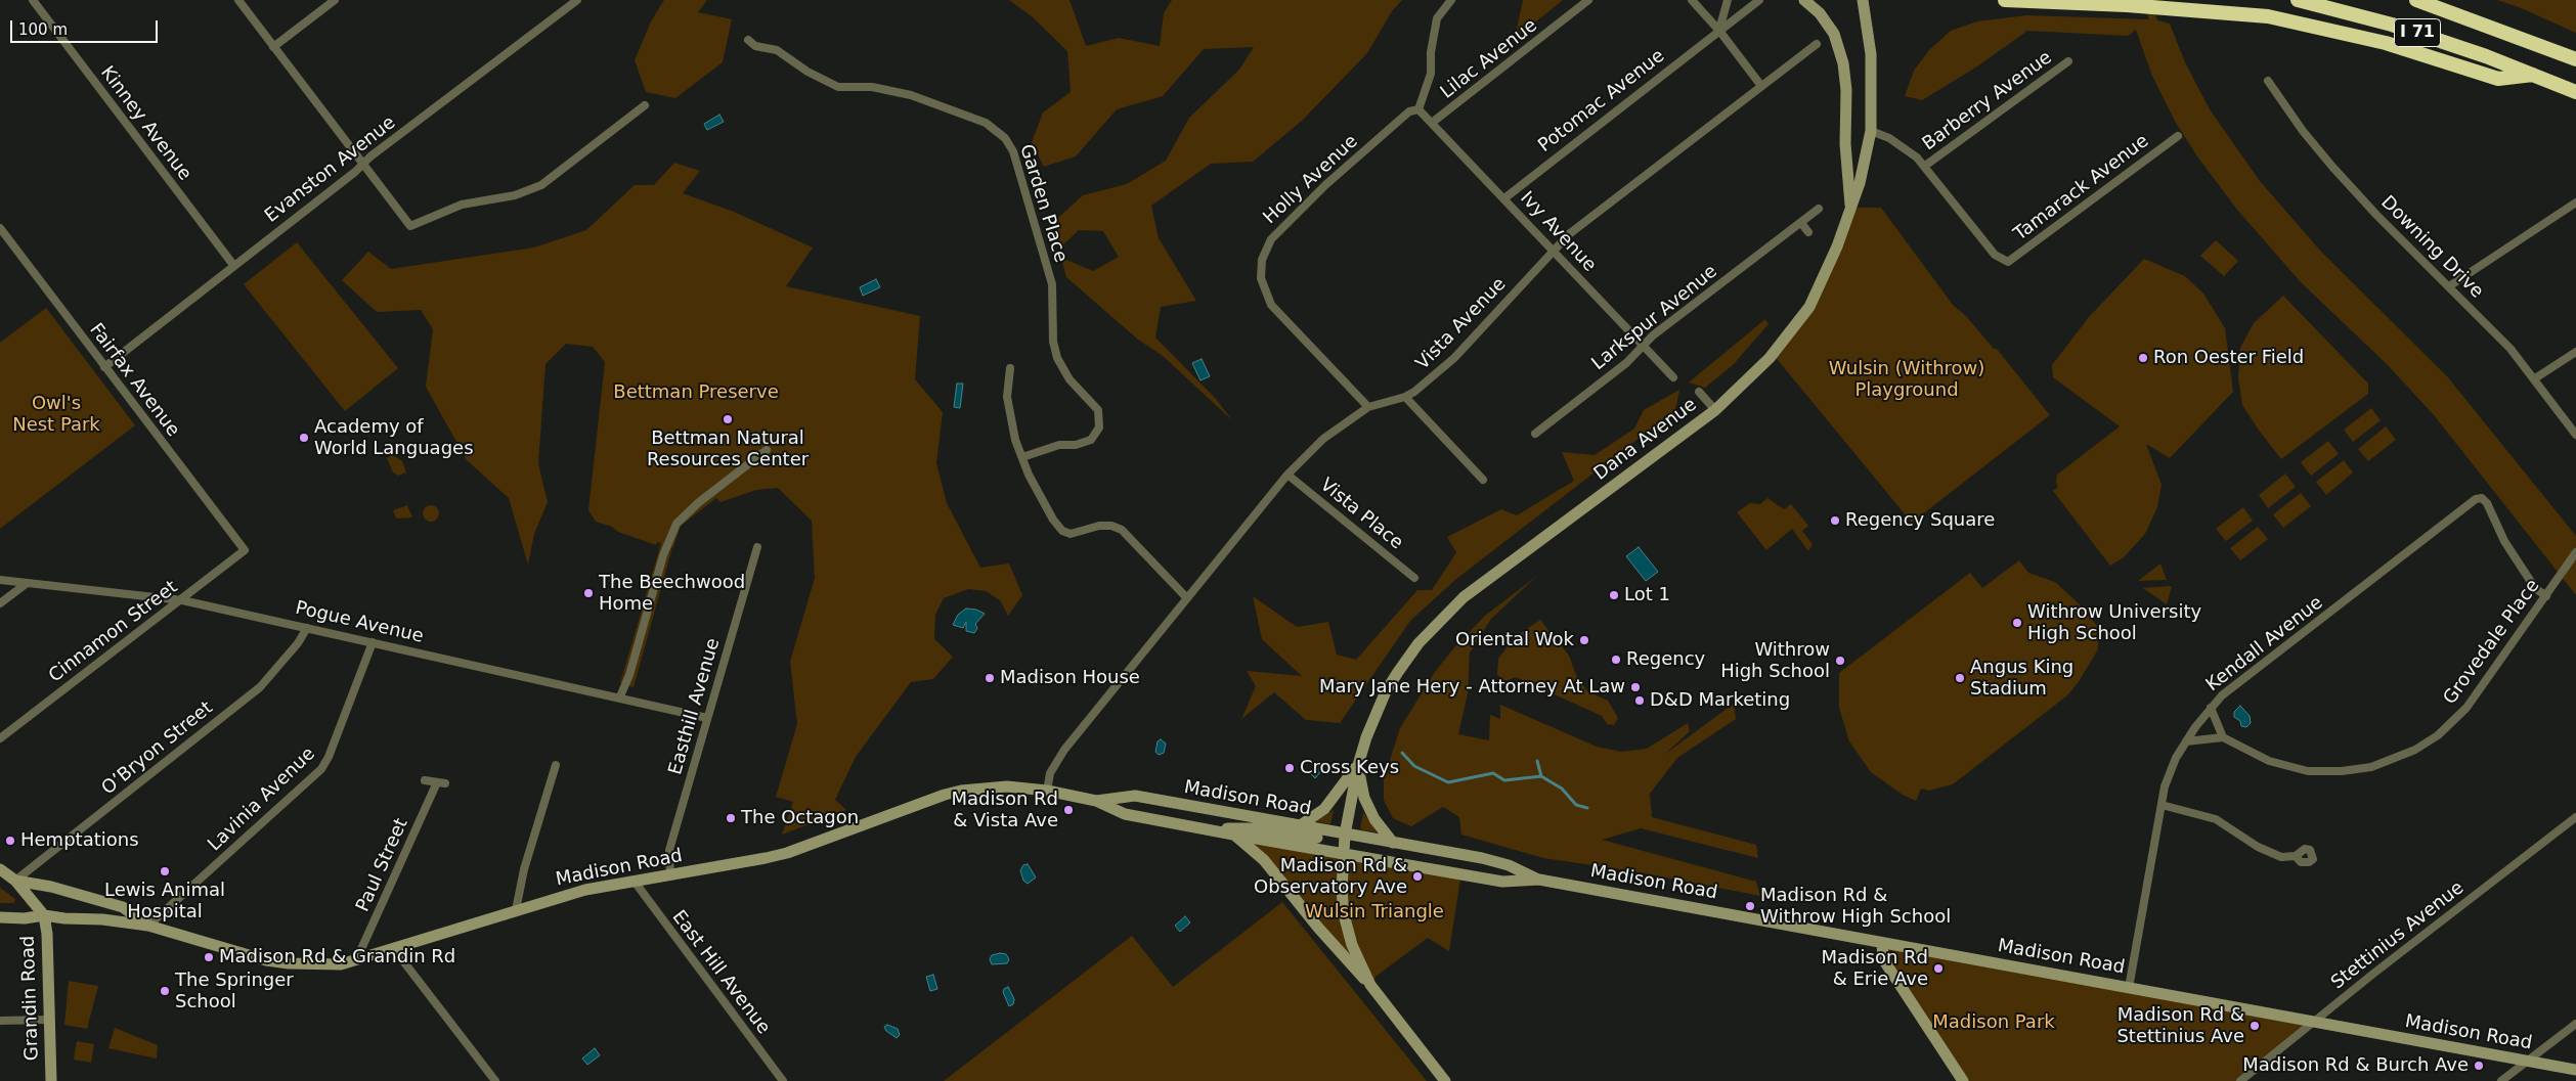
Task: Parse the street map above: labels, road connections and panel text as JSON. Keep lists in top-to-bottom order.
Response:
{
  "streets": {
    "highway": ["I 71"],
    "main road": ["Dana Avenue", "Madison Road", "Grandin Road"],
    "street": [
      "Lilac Avenue",
      "Potomac Avenue",
      "Barberry Avenue",
      "Kinney Avenue",
      "Evanston Avenue",
      "Holly Avenue",
      "Tamarack Avenue",
      "Garden Place",
      "Ivy Avenue",
      "Downing Drive",
      "Larkspur Avenue",
      "Vista Avenue",
      "Fairfax Avenue",
      "Vista Place",
      "Pogue Avenue",
      "Cinnamon Street",
      "Grovedale Place",
      "Kendall Avenue",
      "Easthill Avenue",
      "O’Bryon Street",
      "Lavinia Avenue",
      "Paul Street",
      "Stettinius Avenue",
      "East Hill Avenue"
    ]
  },
  "crossings": [
    ["Lilac Avenue", "Ivy Avenue"],
    ["Potomac Avenue", "Ivy Avenue"],
    ["Barberry Avenue", "Tamarack Avenue"],
    ["Kinney Avenue", "Evanston Avenue"],
    ["Evanston Avenue", "Fairfax Avenue"],
    ["Holly Avenue", "Ivy Avenue"],
    ["Holly Avenue", "Vista Avenue"],
    ["Ivy Avenue", "Larkspur Avenue"],
    ["Ivy Avenue", "Vista Avenue"],
    ["Vista Avenue", "Vista Place"],
    ["Vista Avenue", "Madison Road"],
    ["Fairfax Avenue", "Cinnamon Street"],
    ["Dana Avenue", "Madison Road"],
    ["Pogue Avenue", "Cinnamon Street"],
    ["Pogue Avenue", "Easthill Avenue"],
    ["Pogue Avenue", "O’Bryon Street"],
    ["Pogue Avenue", "Lavinia Avenue"],
    ["Grovedale Place", "Kendall Avenue"],
    ["Kendall Avenue", "Madison Road"],
    ["Easthill Avenue", "Madison Road"],
    ["O’Bryon Street", "Madison Road"],
    ["Madison Road", "Lavinia Avenue"],
    ["Madison Road", "Paul Street"],
    ["Madison Road", "Stettinius Avenue"],
    ["Madison Road", "East Hill Avenue"],
    ["Madison Road", "Grandin Road"]
  ],
  "parks": [
    "Wulsin (Withrow) Playground",
    "Bettman Preserve",
    "Owl's Nest Park",
    "Wulsin Triangle",
    "Madison Park"
  ],
  "places": [
    "Ron Oester Field",
    "Bettman Natural Resources Center",
    "Academy of World Languages",
    "Regency Square",
    "The Beechwood Home",
    "Lot 1",
    "Withrow University High School",
    "Oriental Wok",
    "Regency",
    "Withrow High School",
    "Madison House",
    "Angus King Stadium",
    "Mary Jane Hery - Attorney At Law",
    "D&D Marketing",
    "Cross Keys",
    "Madison Rd & Vista Ave",
    "The Octagon",
    "Hemptations",
    "Lewis Animal Hospital",
    "Madison Rd & Observatory Ave",
    "Madison Rd & Withrow High School",
    "Madison Rd & Grandin Rd",
    "Madison Rd & Erie Ave",
    "The Springer School",
    "Madison Rd & Stettinius Ave",
    "Madison Rd & Burch Ave"
  ],
  "scale_bar": "100 m"
}
